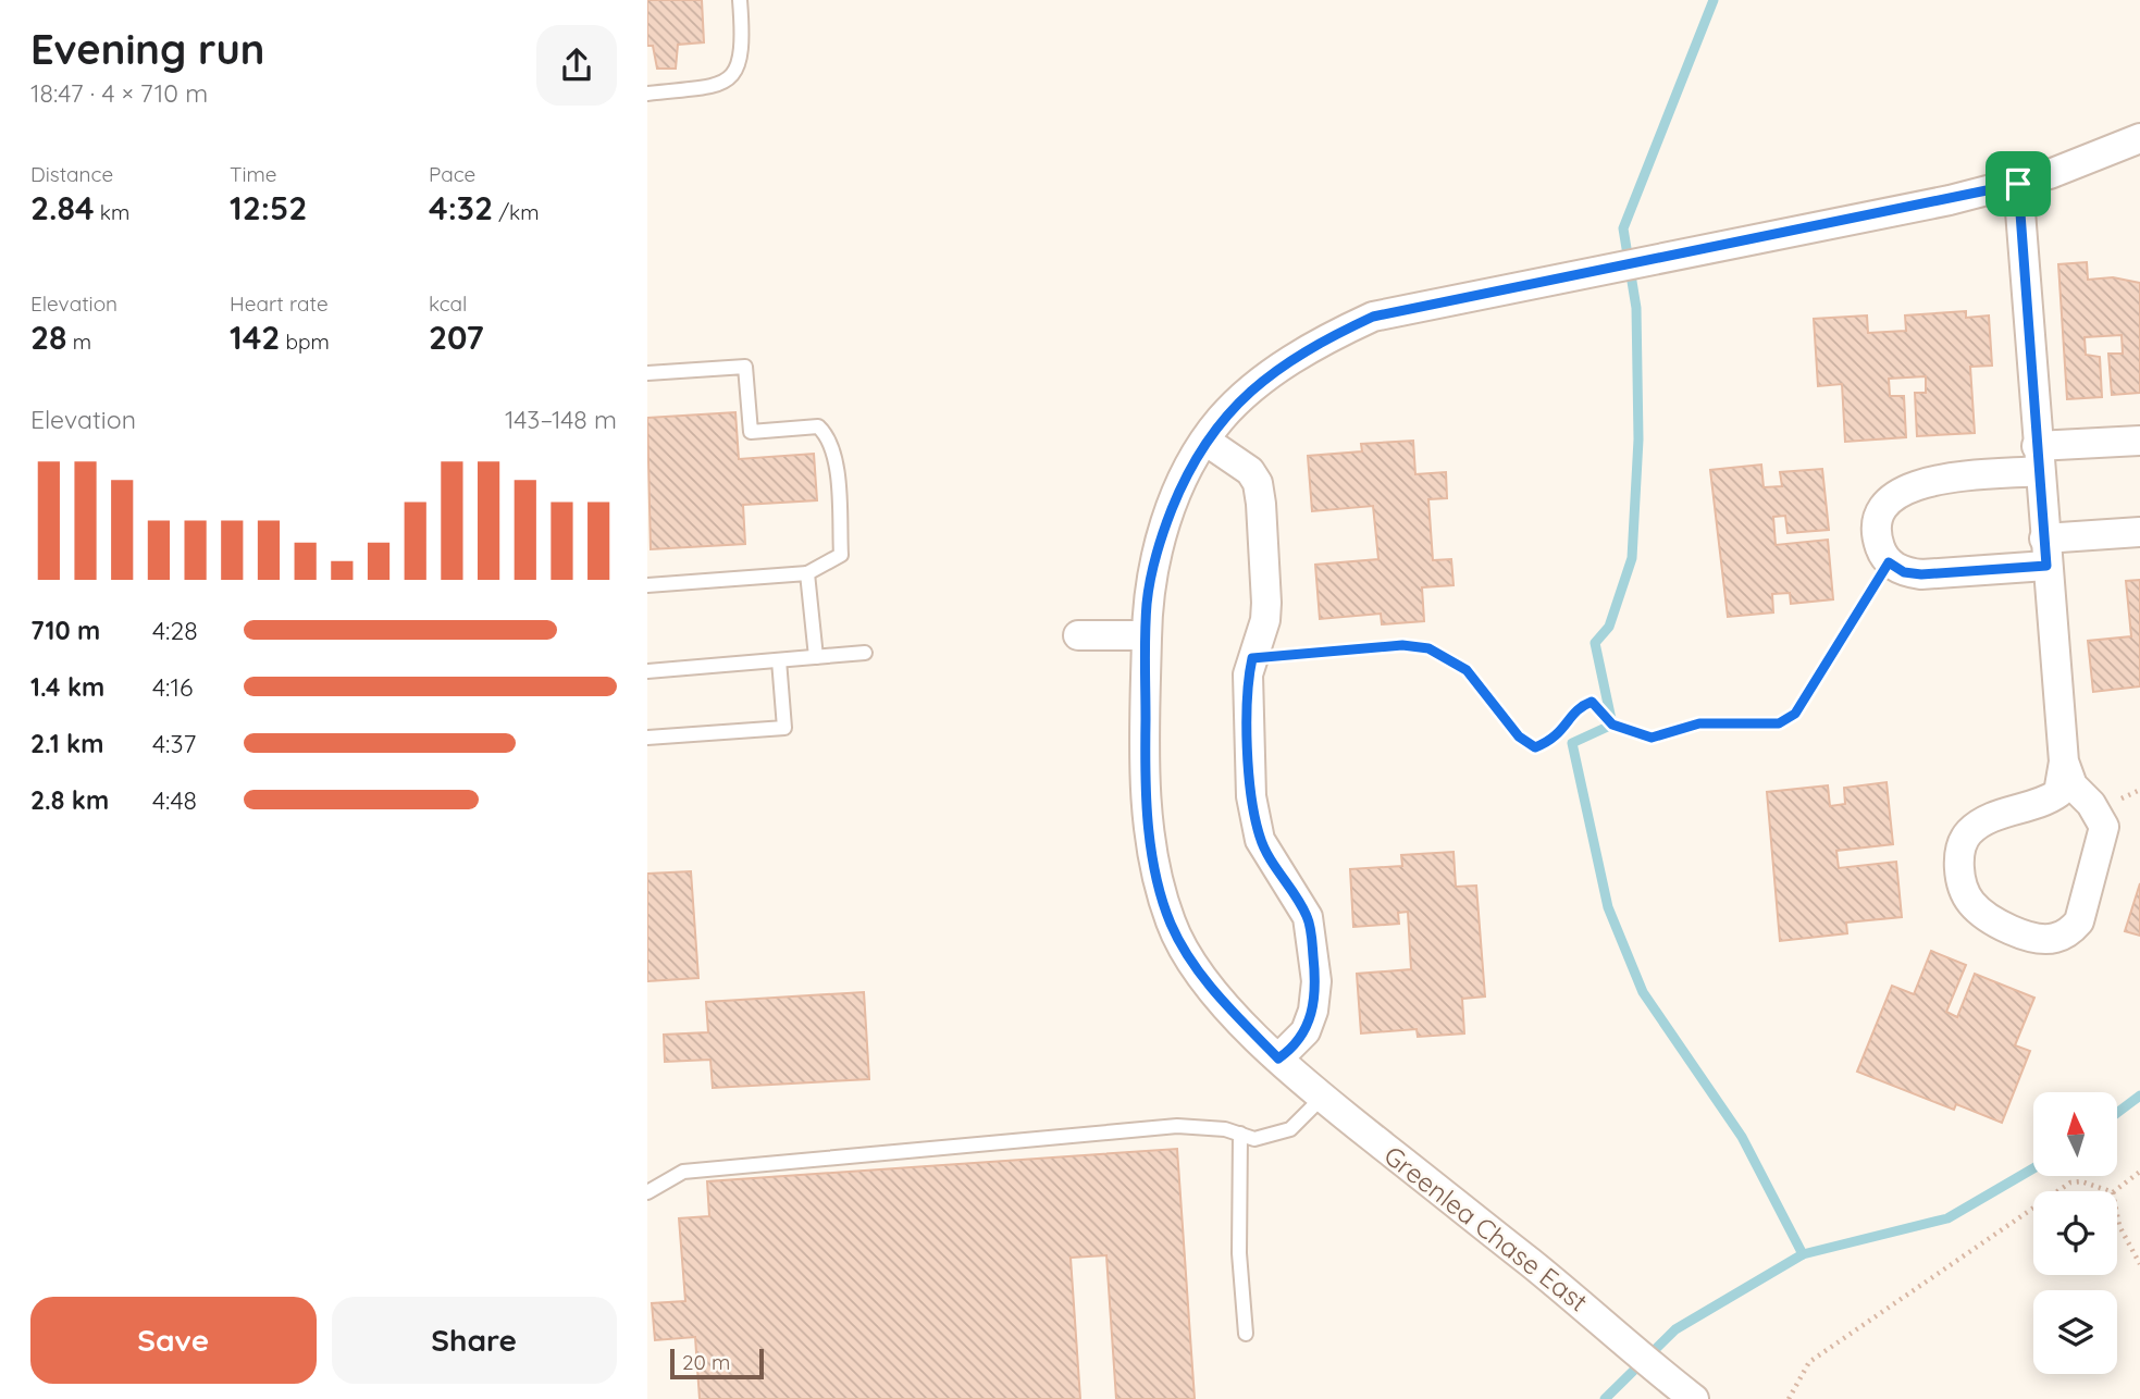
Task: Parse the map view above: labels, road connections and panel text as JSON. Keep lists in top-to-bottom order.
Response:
{
  "streets": {
    "street": ["Greenlea Chase East"]
  },
  "scale_bar": "20 m",
  "north": "top",
  "page": {
    "heading": ["Evening run", "18:47 · 4 × 710 m"],
    "stats": [
      ["Distance", "2.84 km"],
      ["Time", "12:52"],
      ["Pace", "4:32 /km"],
      ["Elevation", "28 m"],
      ["Heart rate", "142 bpm"],
      ["kcal", "207"]
    ],
    "chart": ["Elevation", "143–148 m"],
    "list": [
      {
        "name": "710 m",
        "note": "4:28"
      },
      {
        "name": "1.4 km",
        "note": "4:16"
      },
      {
        "name": "2.1 km",
        "note": "4:37"
      },
      {
        "name": "2.8 km",
        "note": "4:48"
      }
    ],
    "buttons": ["Save", "Share"],
    "scale": "20 m"
  }
}
